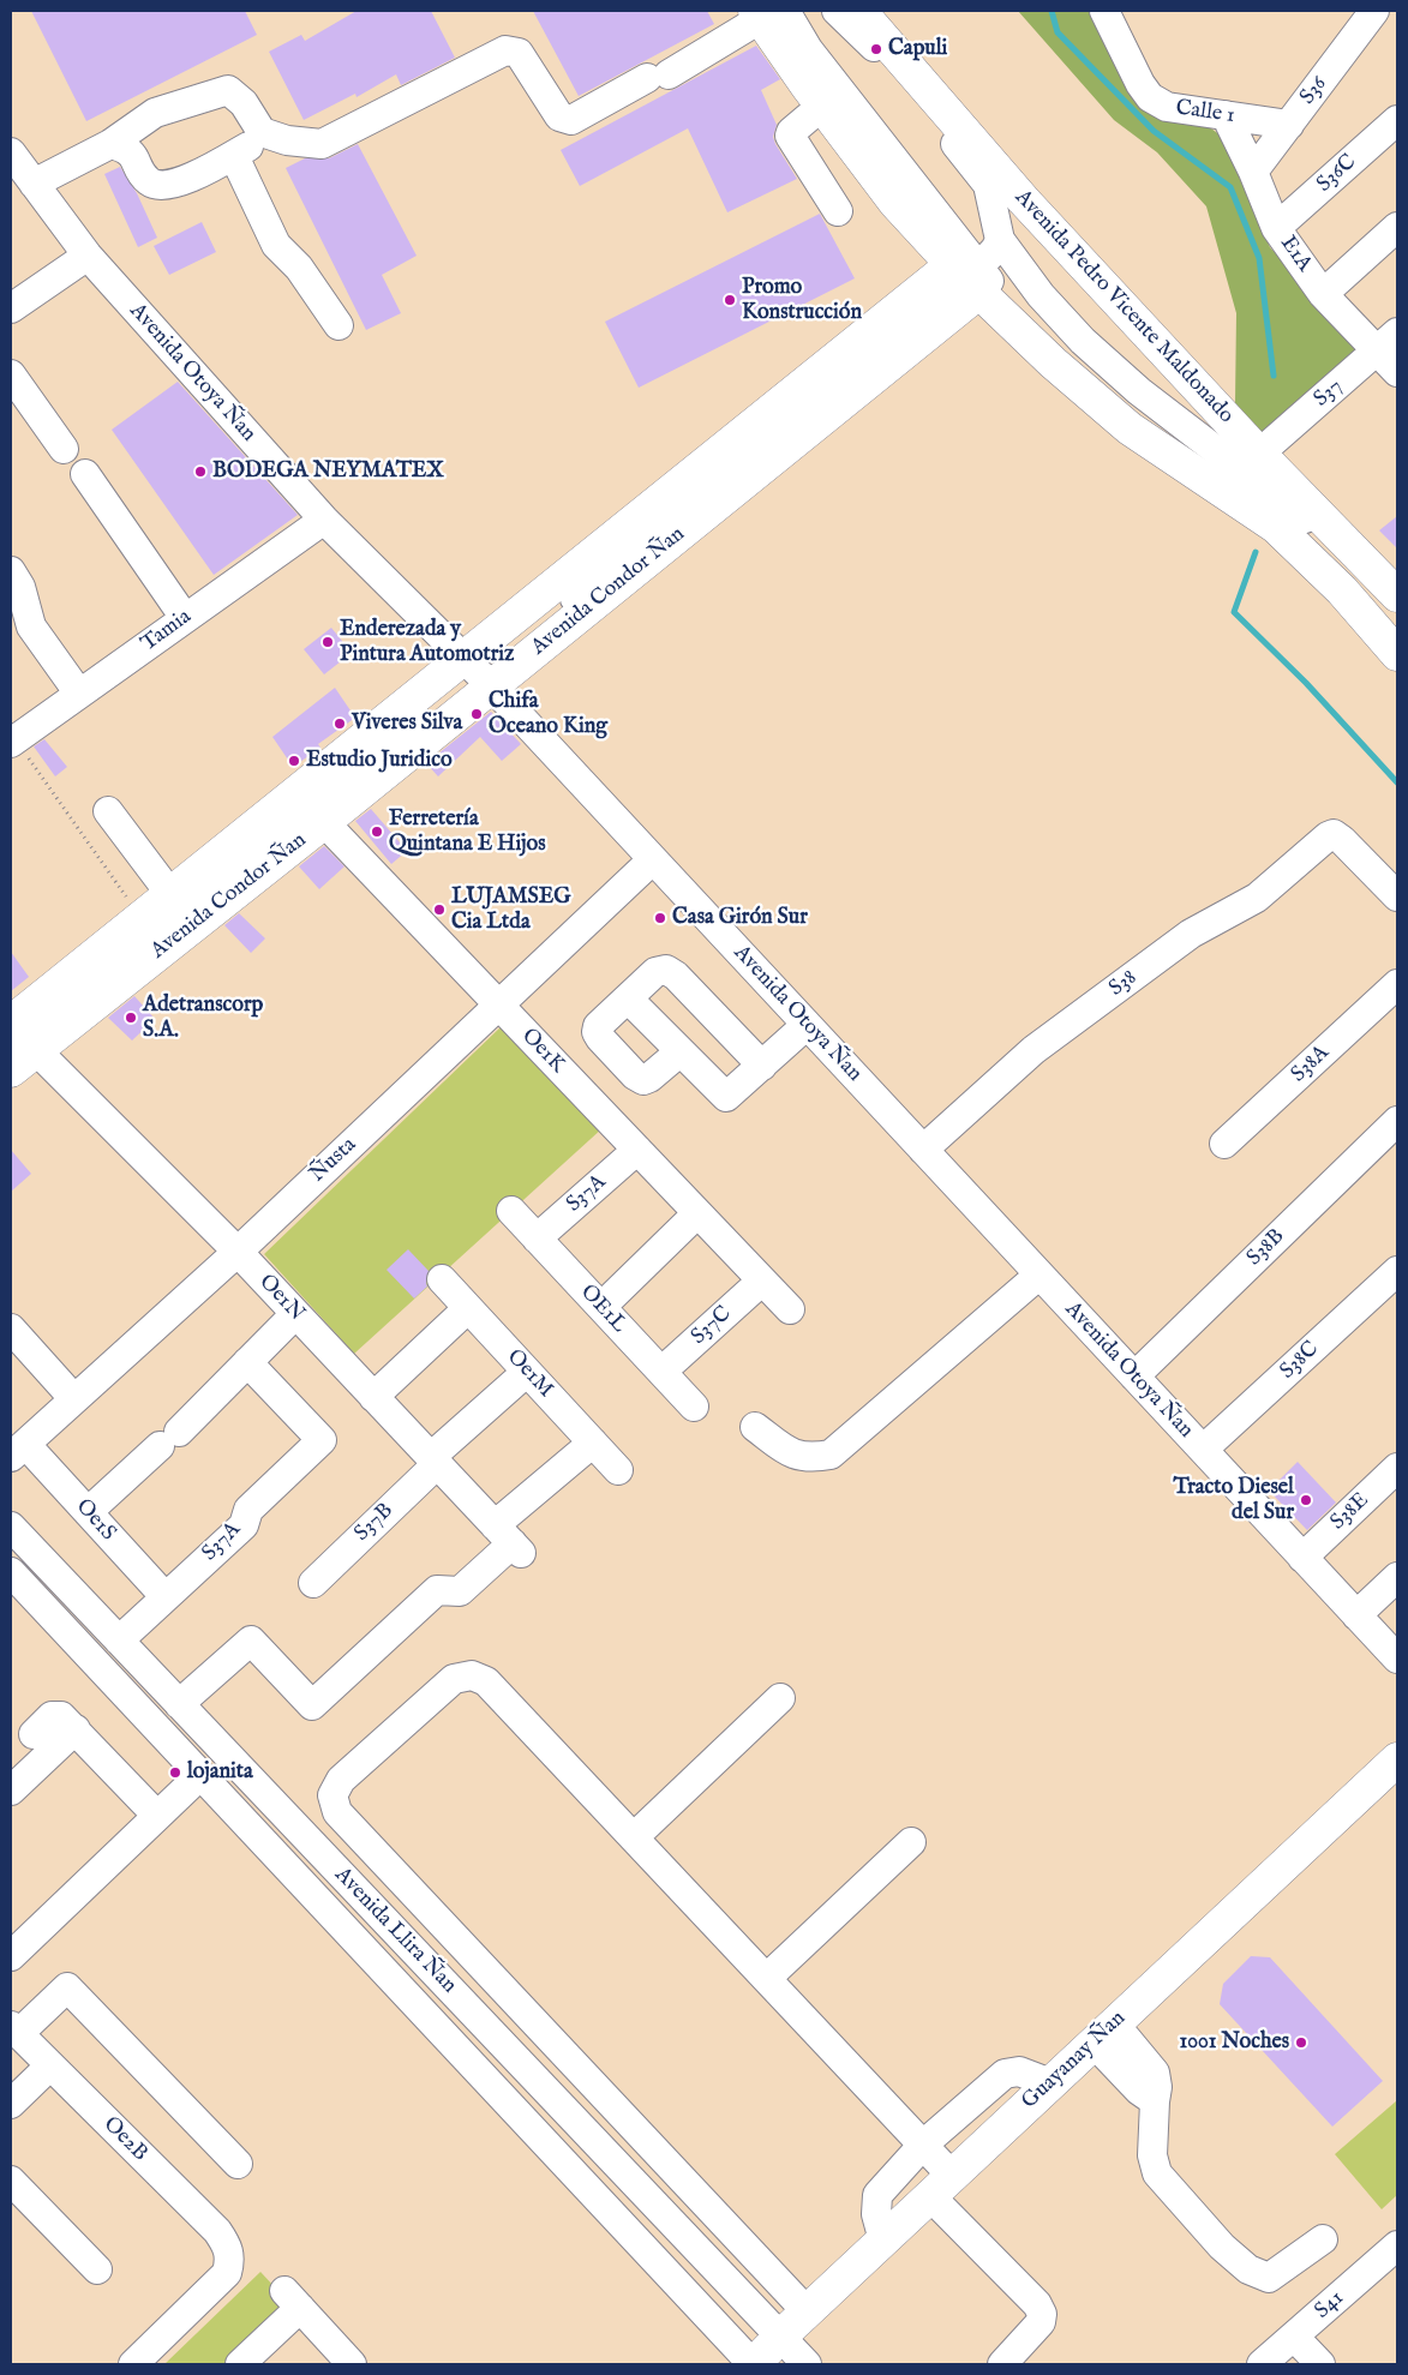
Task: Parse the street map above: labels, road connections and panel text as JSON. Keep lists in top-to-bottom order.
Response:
{
  "streets": {
    "main road": ["Avenida Pedro Vicente Maldonado", "Avenida Condor Ñan", "Guayanay Ñan"],
    "street": [
      "S36",
      "Calle 1",
      "S36C",
      "E1A",
      "Avenida Otoya Ñan",
      "S37",
      "Tamia",
      "S38",
      "Oe1K",
      "S38A",
      "Ñusta",
      "S37A",
      "S38B",
      "Oe1N",
      "OE1L",
      "S37C",
      "S38C",
      "Oe1M",
      "S38E",
      "Oe1S",
      "S37B",
      "Avenida Llira Ñan",
      "Oe2B",
      "S41"
    ]
  },
  "crossings": [
    ["S36", "Calle 1"],
    ["S36", "E1A"],
    ["Calle 1", "E1A"],
    ["S36C", "E1A"],
    ["E1A", "S37"],
    ["Avenida Pedro Vicente Maldonado", "S37"],
    ["Avenida Otoya Ñan", "Avenida Condor Ñan"],
    ["Avenida Otoya Ñan", "Tamia"],
    ["Avenida Otoya Ñan", "S38"],
    ["Avenida Otoya Ñan", "Ñusta"],
    ["Avenida Otoya Ñan", "S38B"],
    ["Avenida Otoya Ñan", "S38C"],
    ["Avenida Otoya Ñan", "S38E"],
    ["Avenida Condor Ñan", "Oe1K"],
    ["Avenida Condor Ñan", "Oe1N"],
    ["Oe1K", "Ñusta"],
    ["Oe1K", "S37A"],
    ["Oe1K", "S37C"],
    ["Ñusta", "Oe1N"],
    ["Ñusta", "Oe1S"],
    ["S37A", "OE1L"],
    ["S37A", "Oe1S"],
    ["S37A", "Avenida Llira Ñan"],
    ["Oe1N", "S37B"],
    ["OE1L", "S37C"],
    ["Oe1M", "S37B"],
    ["Avenida Llira Ñan", "Guayanay Ñan"]
  ],
  "places": [
    "Capuli",
    "Promo Konstrucción",
    "BODEGA NEYMATEX",
    "Enderezada y Pintura Automotriz",
    "Chifa Oceano King",
    "Viveres Silva",
    "Estudio Juridico",
    "Ferretería Quintana E Hijos",
    "LUJAMSEG Cia Ltda",
    "Casa Girón Sur",
    "Adetranscorp S.A.",
    "Tracto Diesel del Sur",
    "lojanita",
    "1001 Noches"
  ]
}
